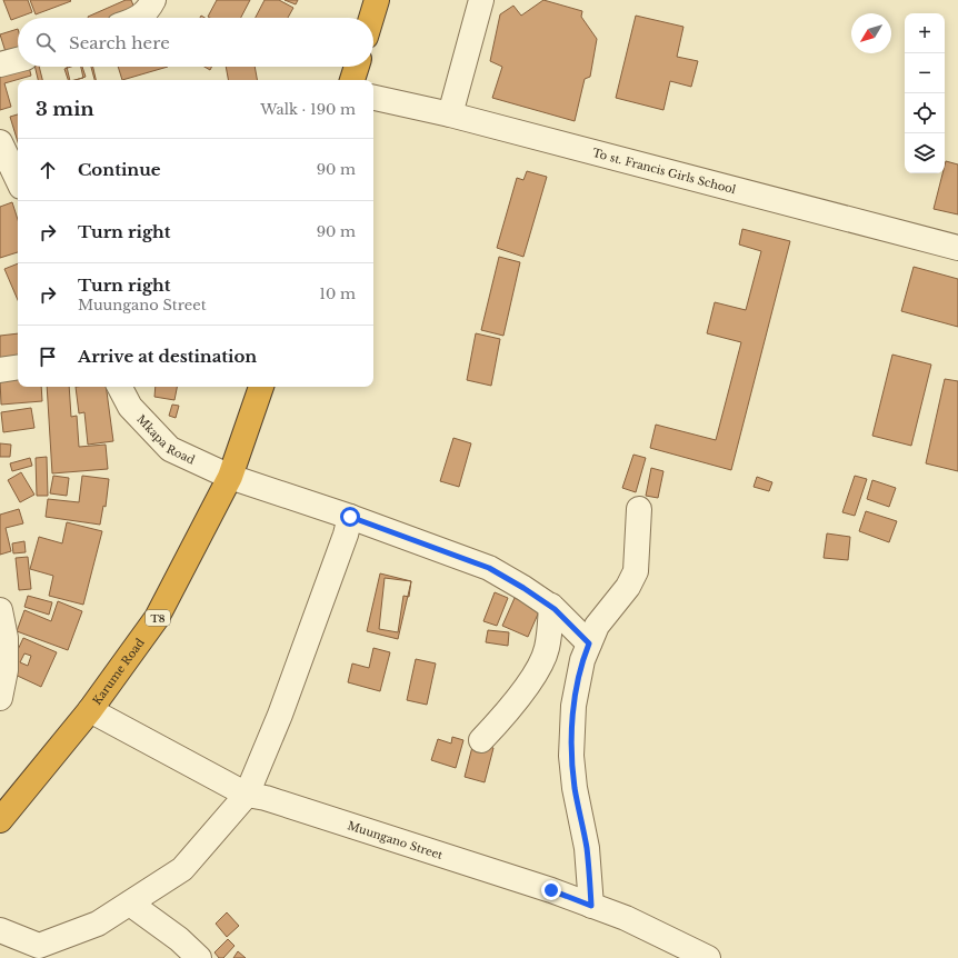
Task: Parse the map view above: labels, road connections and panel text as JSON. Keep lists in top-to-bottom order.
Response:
{
  "streets": {
    "highway": ["T8", "Karume Road"],
    "street": ["To st. Francis Girls School", "Mkapa Road", "Muungano Street"]
  },
  "crossings": [
    ["Mkapa Road", "Karume Road"],
    ["Karume Road", "Muungano Street"]
  ],
  "north": "bottom left",
  "page": {
    "map_buttons": ["+", "−"],
    "search": "Search here",
    "heading": ["3 min", "Walk · 190 m"],
    "list": [
      ["Continue", "90 m"],
      ["Turn right", "90 m"],
      ["Turn right", "Muungano Street", "10 m"],
      "Arrive at destination"
    ]
  }
}
